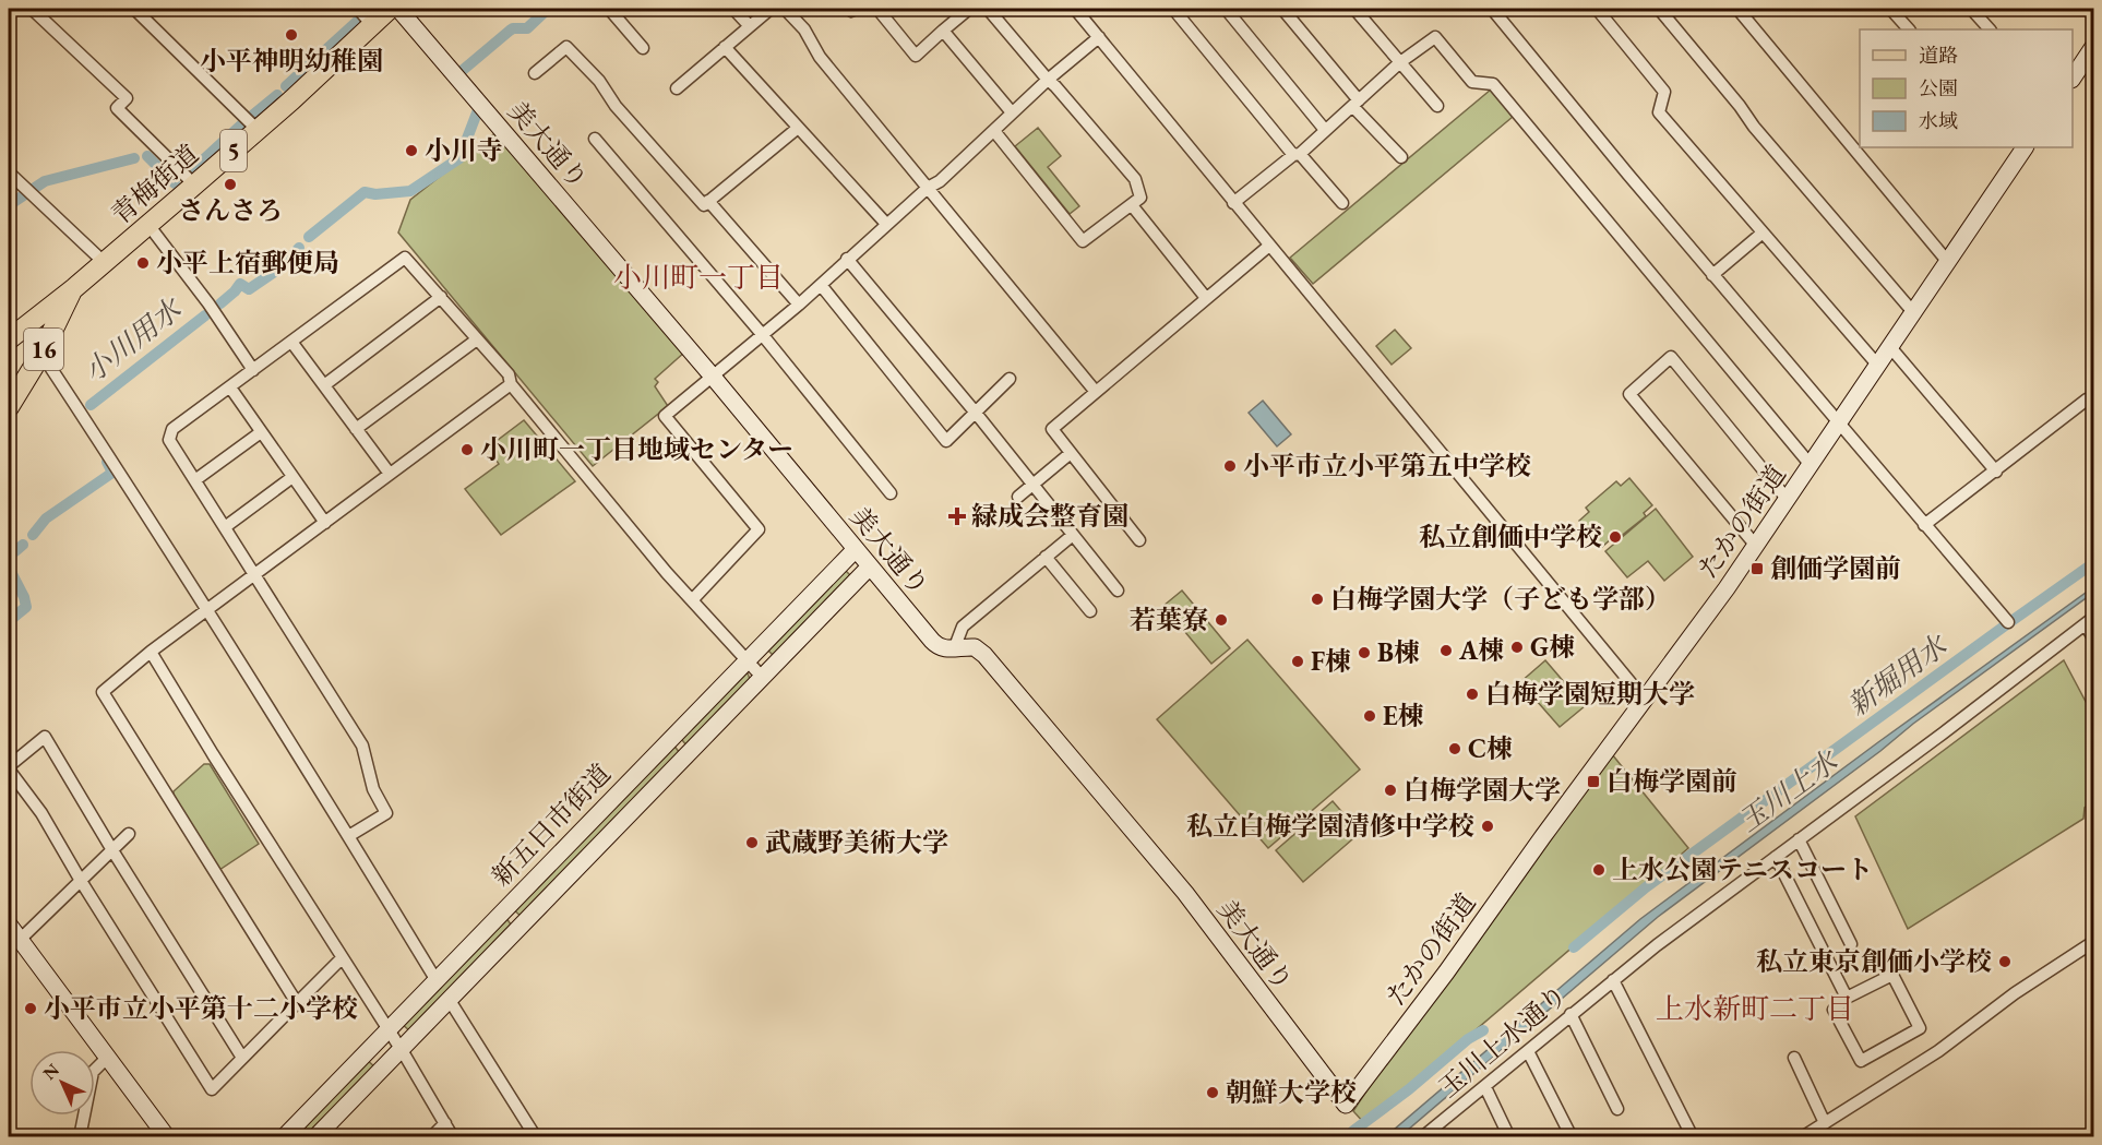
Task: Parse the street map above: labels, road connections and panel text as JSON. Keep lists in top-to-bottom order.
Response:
{
  "streets": {
    "main road": ["5", "青梅街道", "16"],
    "street": [
      "美大通り",
      "たかの街道",
      "新五日市街道",
      "玉川上水通り"
    ]
  },
  "crossings": [
    ["美大通り", "たかの街道"],
    ["美大通り", "新五日市街道"],
    ["青梅街道", "16"]
  ],
  "districts": ["小川町一丁目", "上水新町二丁目"],
  "water": ["小川用水", "新堀用水", "玉川上水"],
  "places": {
    "other": [
      "小平神明幼稚園",
      "小川寺",
      "さんさろ",
      "小平上宿郵便局",
      "小川町一丁目地域センター",
      "小平市立小平第五中学校",
      "私立創価中学校",
      "白梅学園大学（子ども学部）",
      "若葉寮",
      "G棟",
      "A棟",
      "B棟",
      "F棟",
      "白梅学園短期大学",
      "E棟",
      "C棟",
      "白梅学園大学",
      "私立白梅学園清修中学校",
      "武蔵野美術大学",
      "上水公園テニスコート",
      "私立東京創価小学校",
      "小平市立小平第十二小学校",
      "朝鮮大学校"
    ],
    "health": ["緑成会整育園"],
    "transit": ["創価学園前", "白梅学園前"]
  },
  "legend": ["道路", "公園", "水域"],
  "north": "top left"
}
